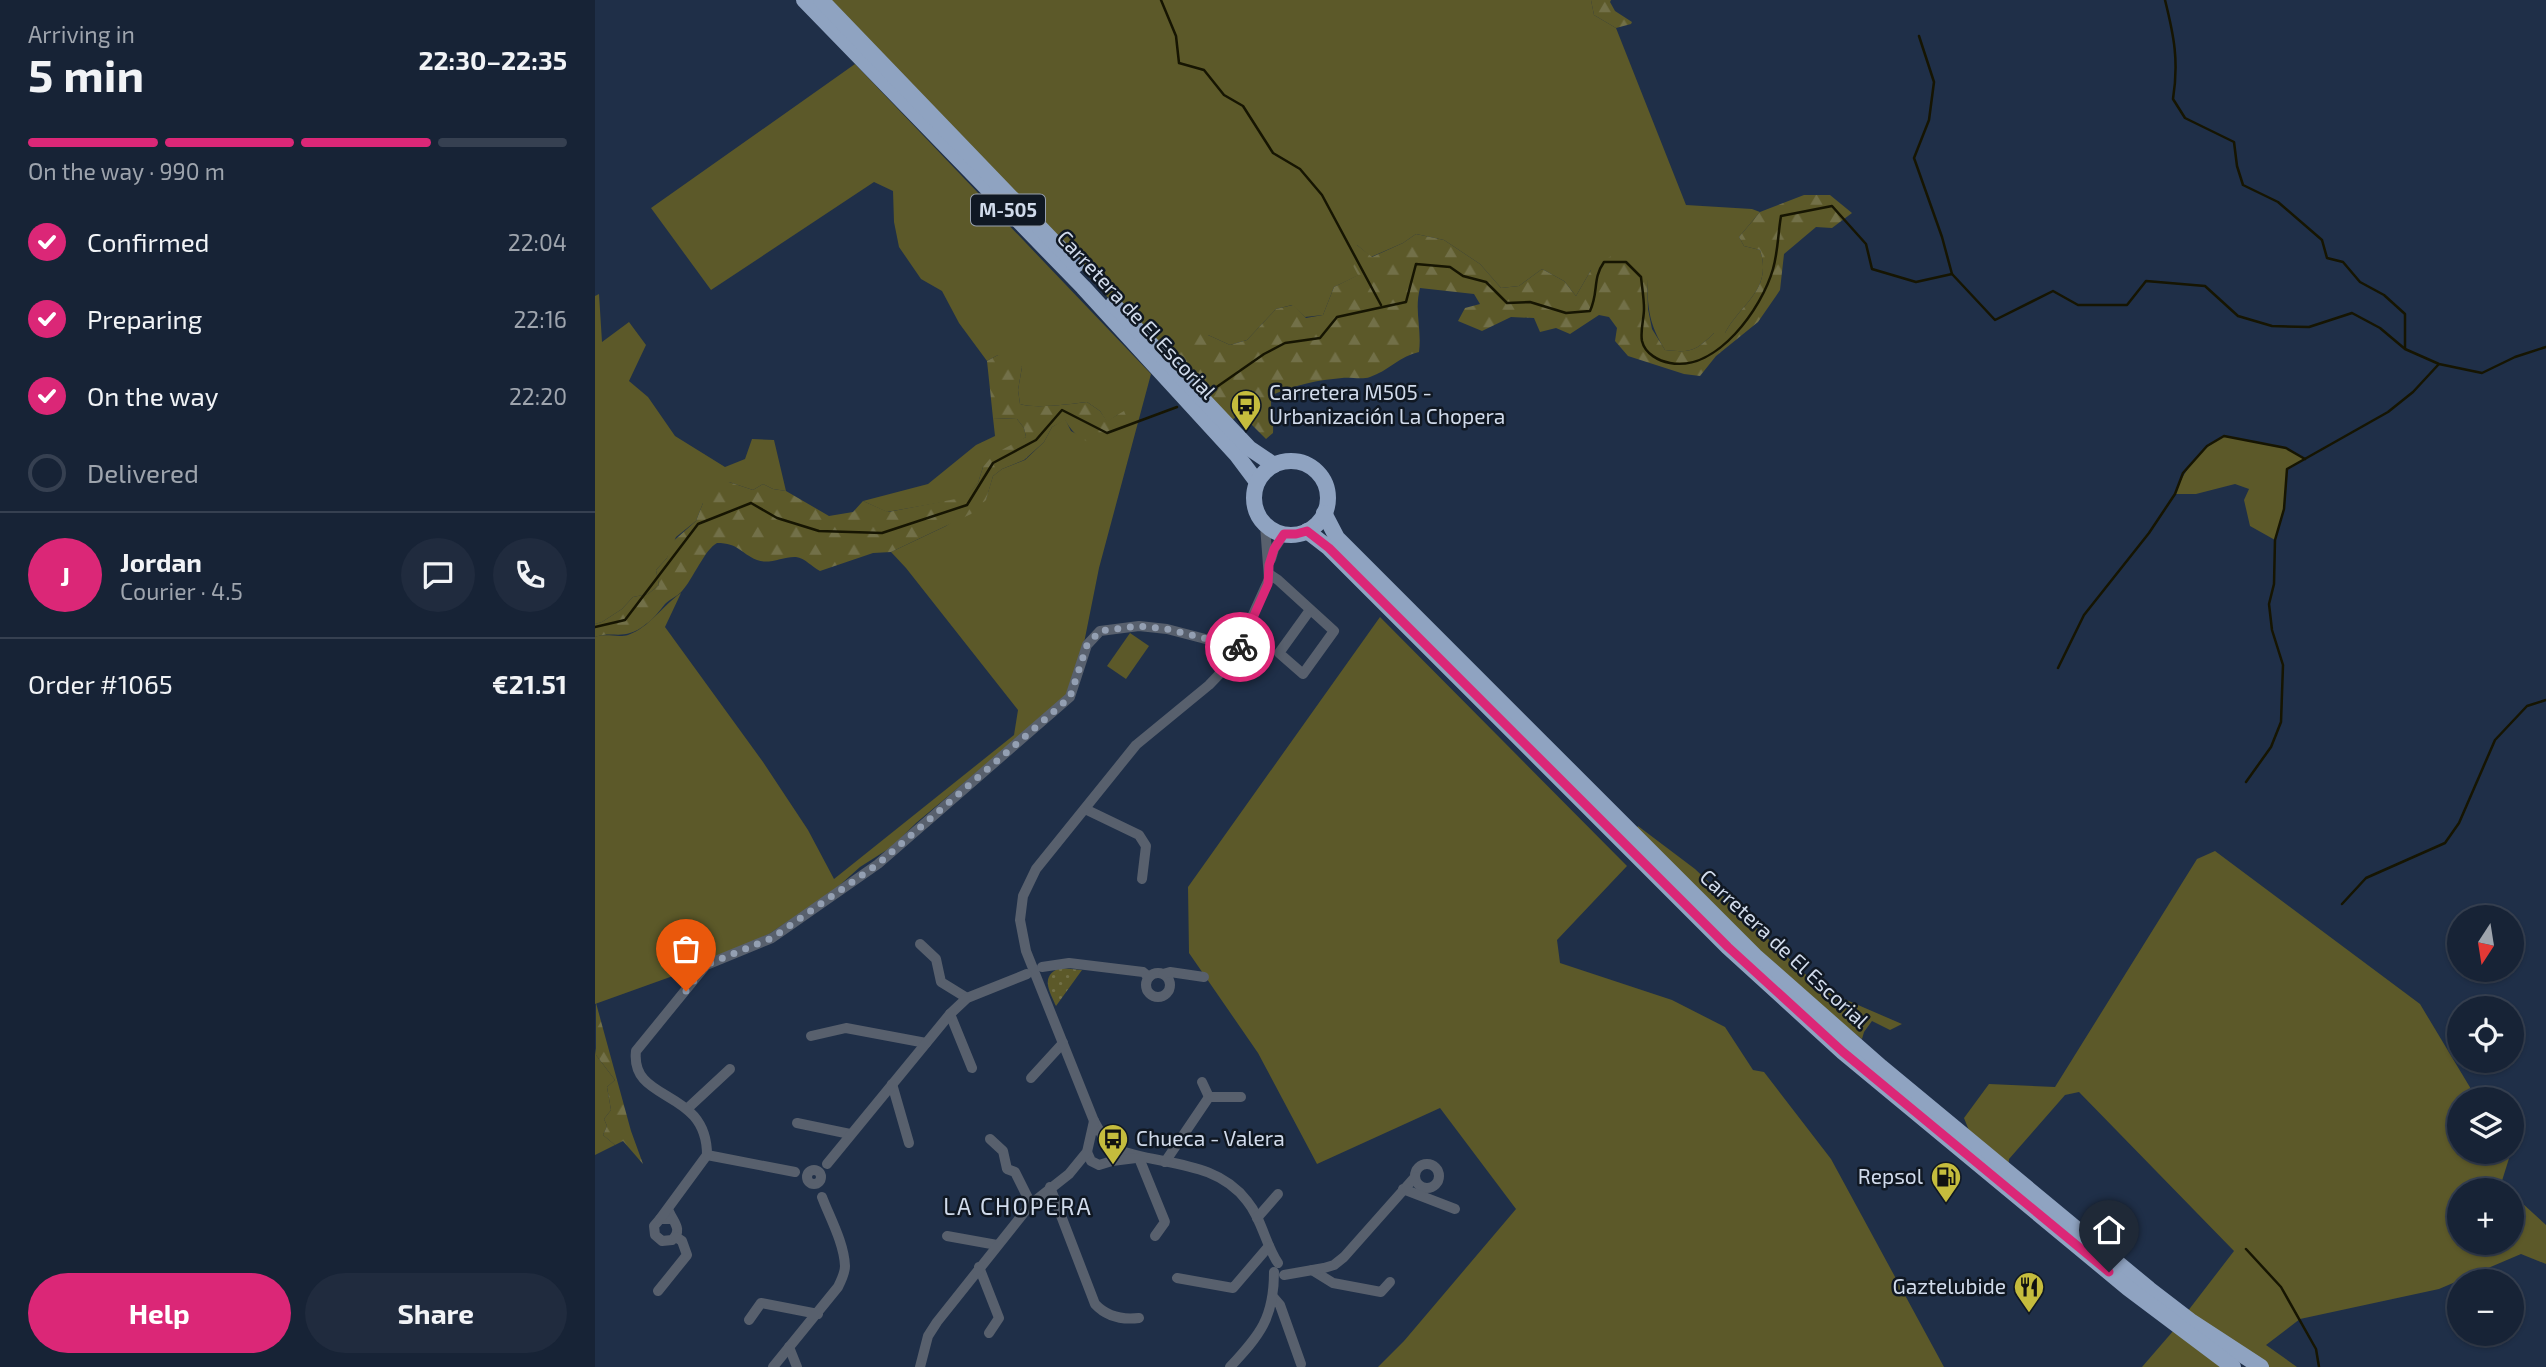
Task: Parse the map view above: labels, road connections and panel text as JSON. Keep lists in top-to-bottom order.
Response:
{
  "streets": {
    "highway": ["M-505", "Carretera de El Escorial"]
  },
  "districts": ["LA CHOPERA"],
  "places": {
    "bus stop": ["Carretera M505 - Urbanización La Chopera", "Chueca - Valera"],
    "fuel station": ["Repsol"],
    "restaurant": ["Gaztelubide"]
  },
  "north": "bottom",
  "page": {
    "heading": ["5 min", "Arriving in", "22:30–22:35"],
    "panel": [
      "Jordan",
      "Courier · 4.5",
      "Order #1065",
      "€21.51"
    ],
    "bar": "On the way · 990 m",
    "list": [
      ["Confirmed", "22:04"],
      ["Preparing", "22:16"],
      ["On the way", "22:20"],
      "Delivered"
    ],
    "round": "J",
    "map_buttons": ["+", "−"],
    "buttons": ["Help", "Share"]
  }
}
